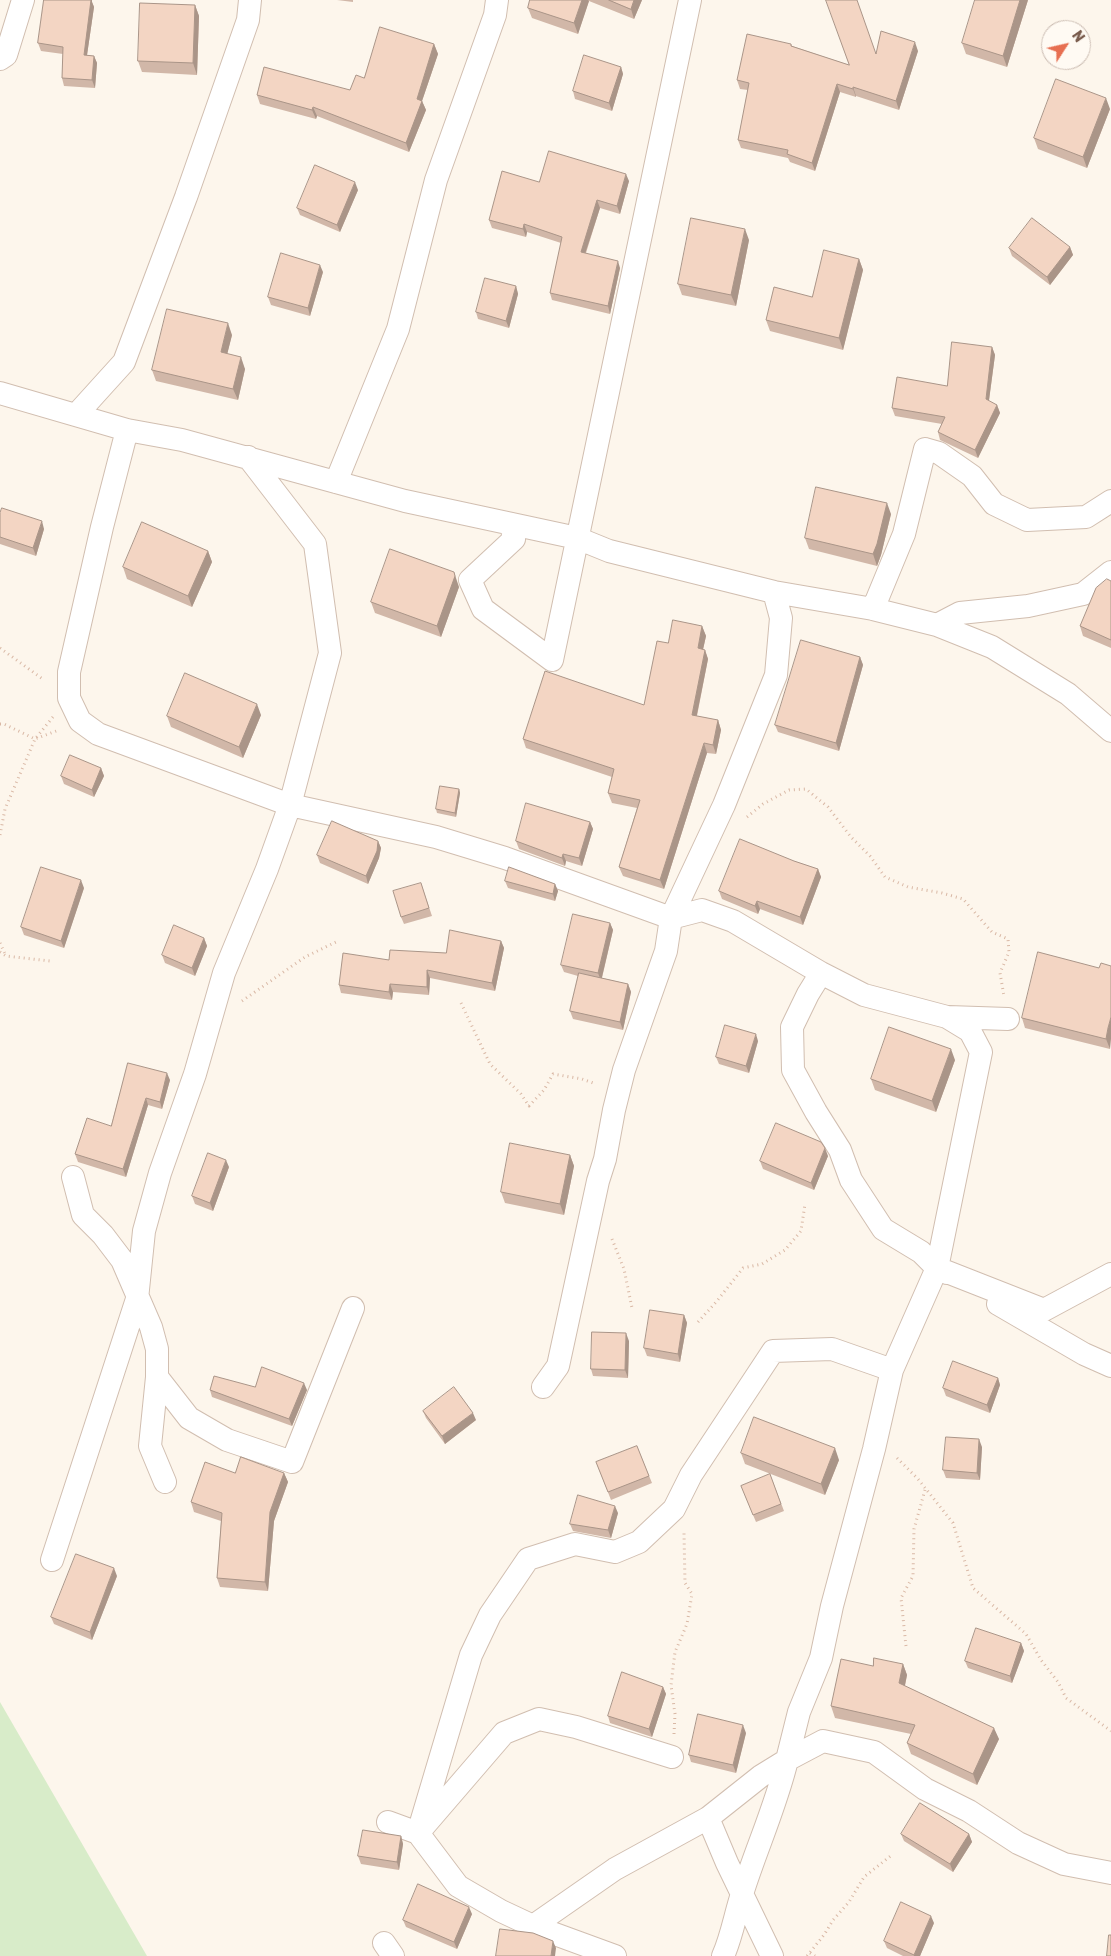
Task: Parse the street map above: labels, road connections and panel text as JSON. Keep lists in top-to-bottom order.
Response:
{
  "north": "top right"
}
